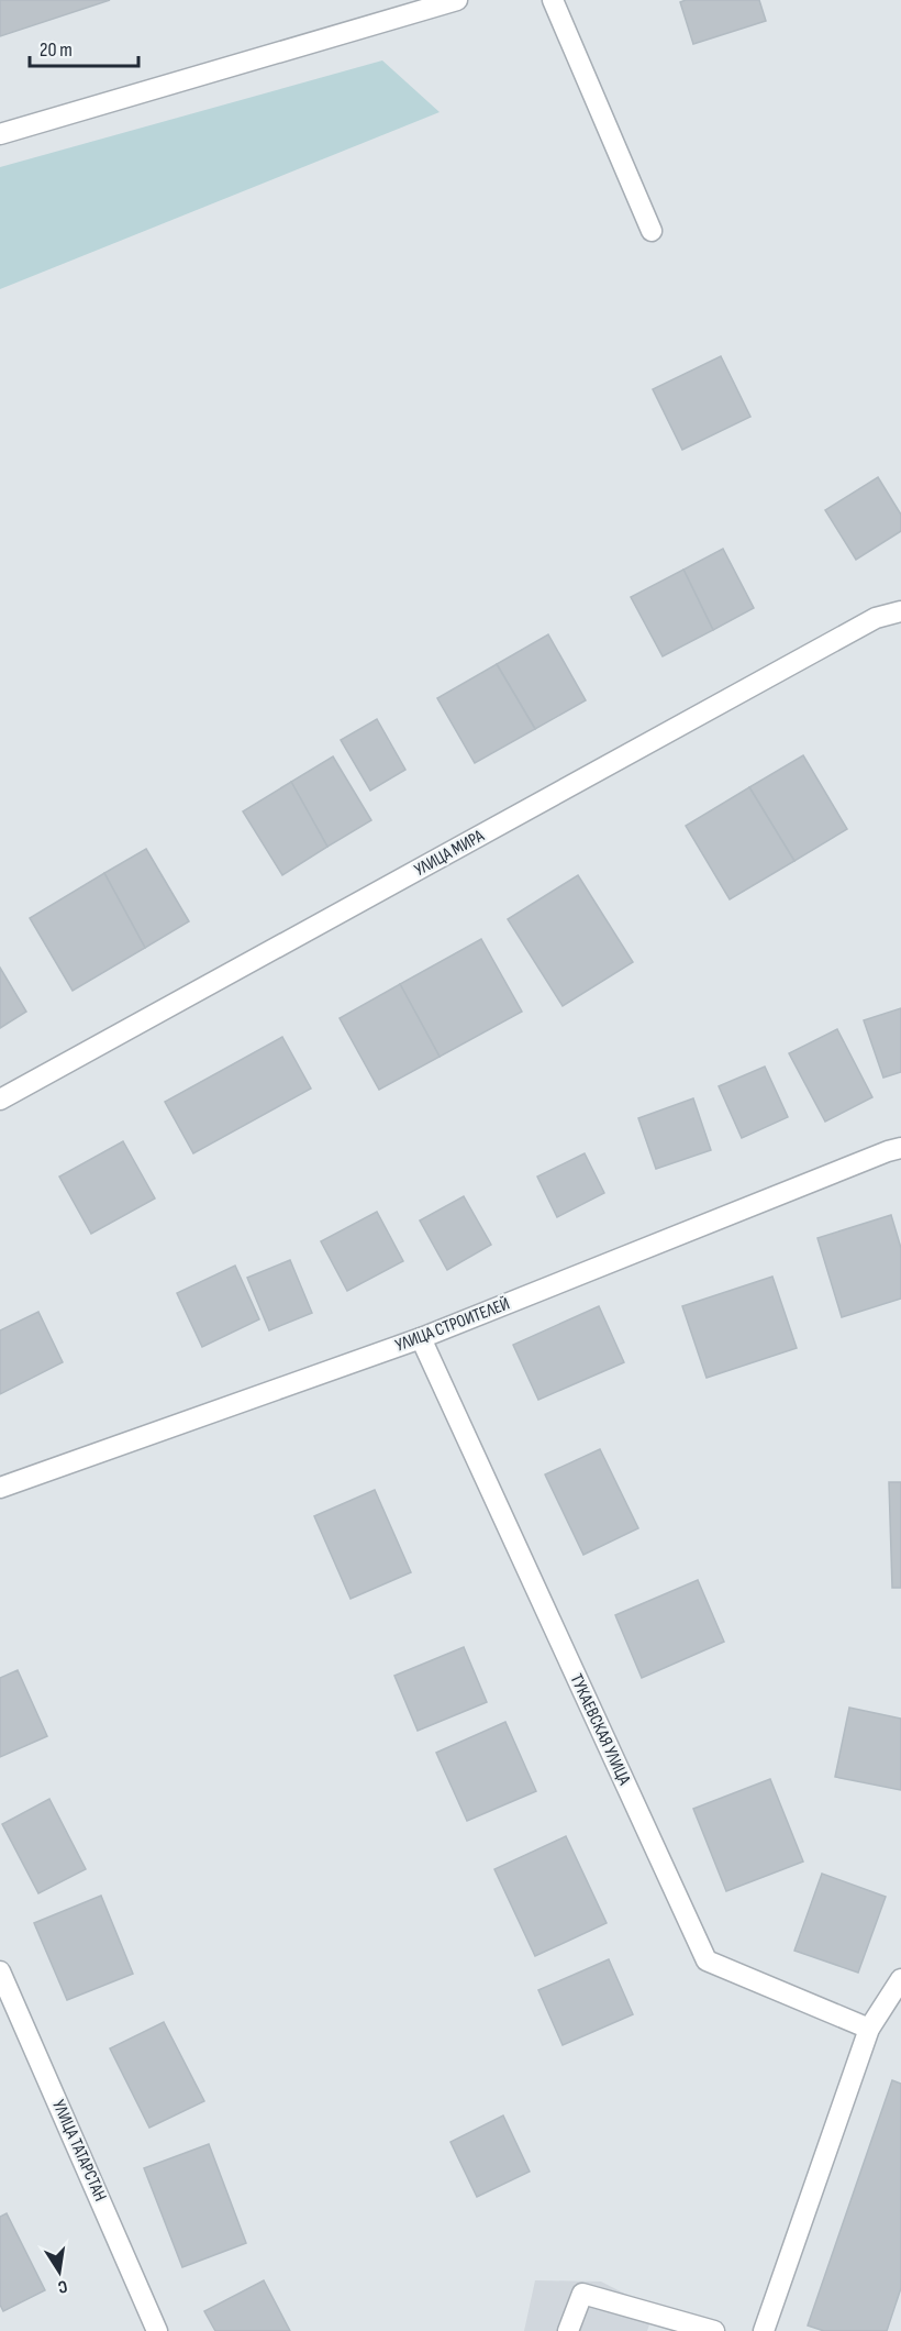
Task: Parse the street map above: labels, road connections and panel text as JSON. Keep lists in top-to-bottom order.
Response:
{
  "streets": {
    "street": [
      "УЛИЦА МИРА",
      "УЛИЦА СТРОИТЕЛЕЙ",
      "ТУКАЕВСКАЯ УЛИЦА",
      "УЛИЦА ТАТАРСТАН"
    ]
  },
  "crossings": [
    ["УЛИЦА СТРОИТЕЛЕЙ", "ТУКАЕВСКАЯ УЛИЦА"]
  ],
  "scale_bar": "20 m",
  "north": "bottom"
}
